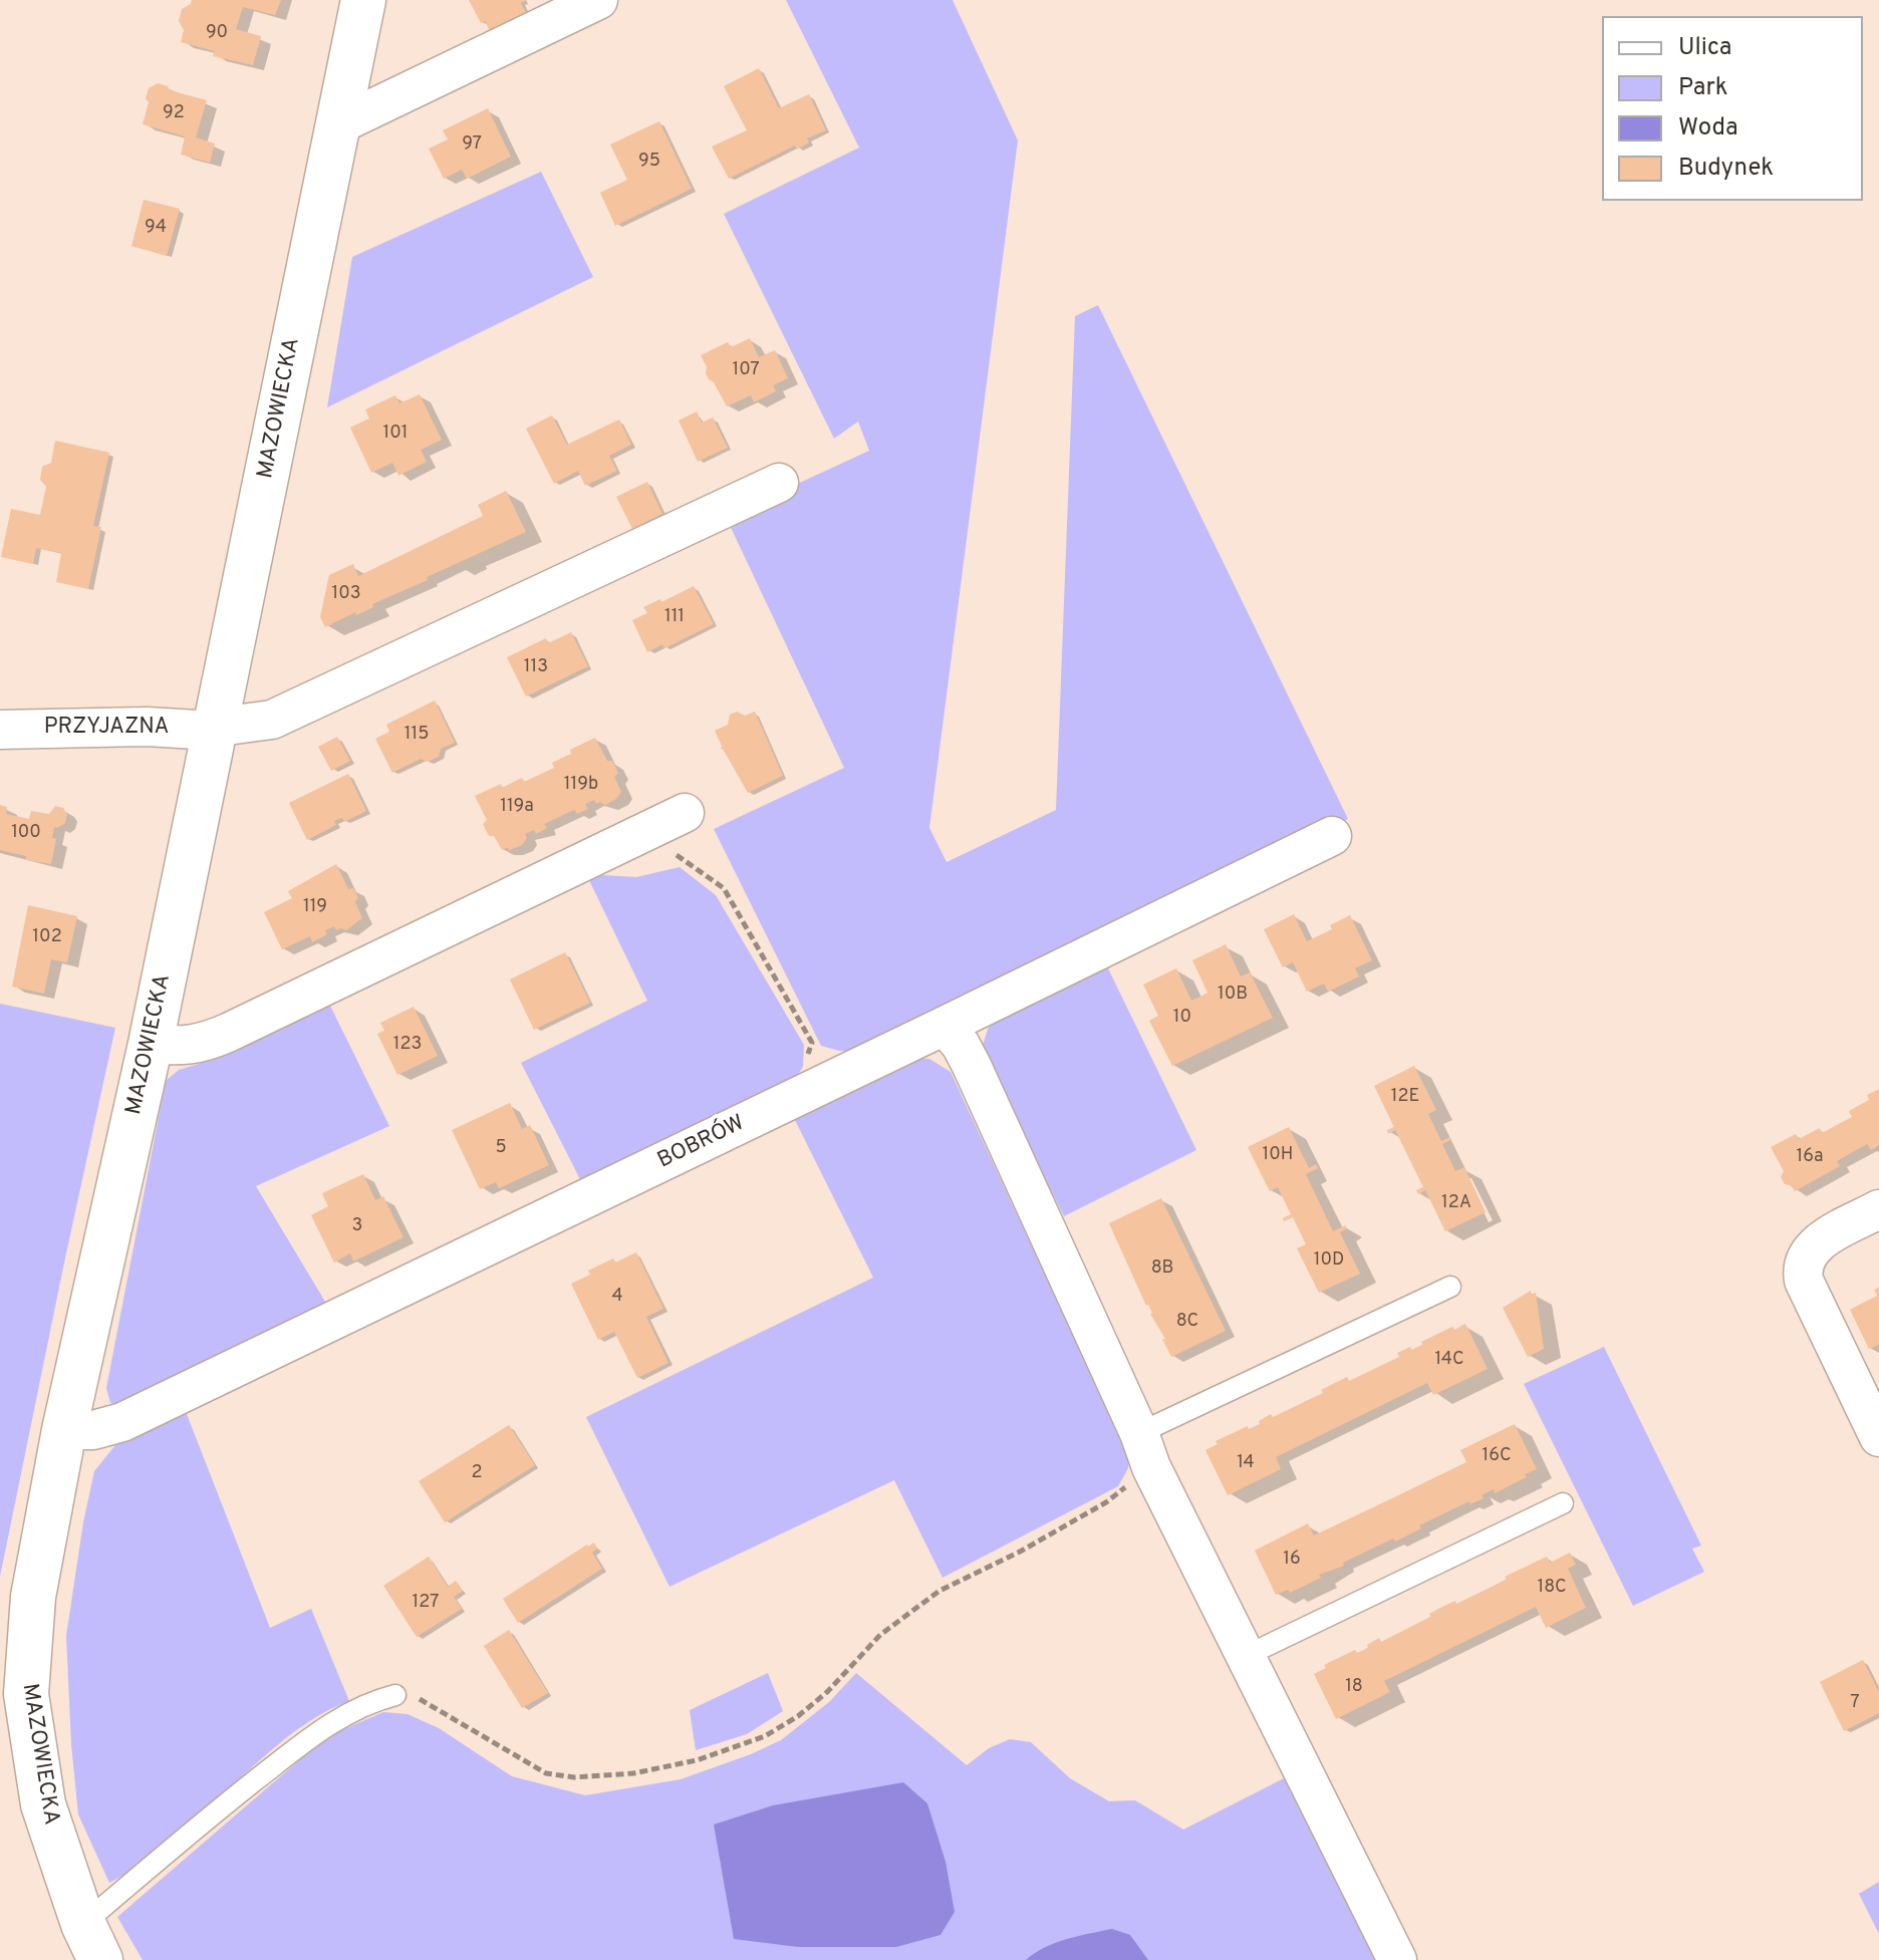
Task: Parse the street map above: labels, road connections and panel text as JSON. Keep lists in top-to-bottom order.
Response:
{
  "streets": {
    "street": ["MAZOWIECKA", "PRZYJAZNA", "BOBRÓW"]
  },
  "crossings": [
    ["MAZOWIECKA", "PRZYJAZNA"],
    ["MAZOWIECKA", "BOBRÓW"]
  ],
  "house_numbers": [
    "90",
    "92",
    "97",
    "95",
    "94",
    "107",
    "101",
    "103",
    "111",
    "113",
    "115",
    "119b",
    "119a",
    "100",
    "119",
    "102",
    "10B",
    "10",
    "123",
    "12E",
    "5",
    "10H",
    "16a",
    "12A",
    "3",
    "10D",
    "8B",
    "4",
    "8C",
    "14C",
    "16C",
    "14",
    "2",
    "16",
    "18C",
    "127",
    "18",
    "7"
  ],
  "legend": [
    "Ulica",
    "Park",
    "Woda",
    "Budynek"
  ]
}
